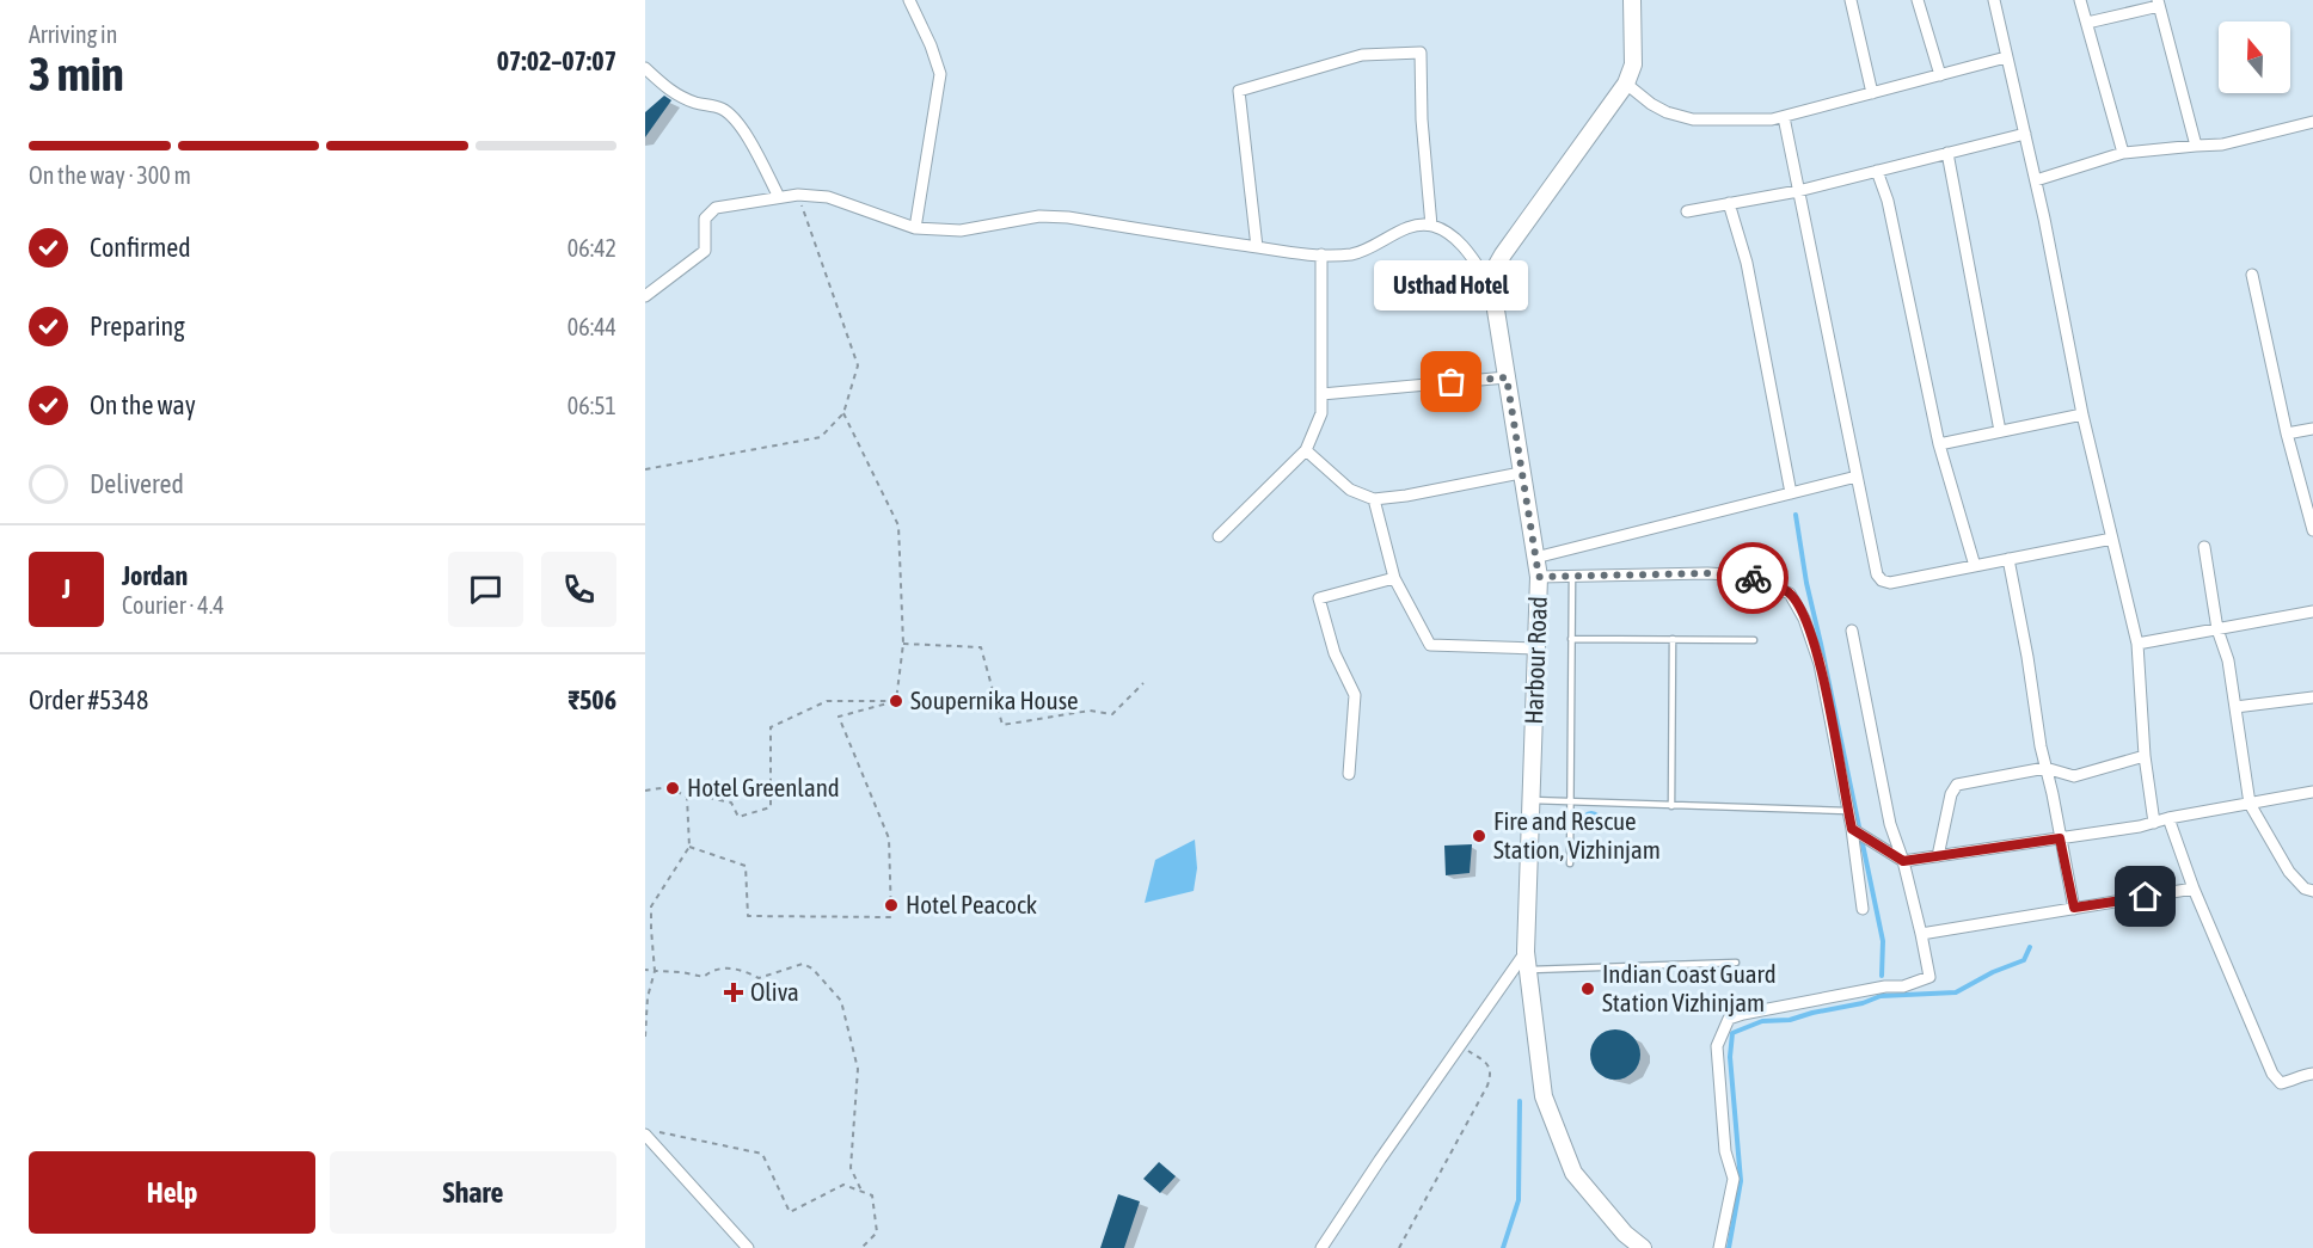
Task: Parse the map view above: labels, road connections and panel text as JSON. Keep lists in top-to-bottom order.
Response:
{
  "streets": {
    "street": ["Harbour Road"]
  },
  "places": {
    "other": [
      "Usthad Hotel",
      "Soupernika House",
      "Hotel Greenland",
      "Fire and Rescue Station, Vizhinjam",
      "Hotel Peacock",
      "Indian Coast Guard Station Vizhinjam"
    ],
    "health": ["Oliva"]
  },
  "north": "top",
  "page": {
    "heading": ["3 min", "Arriving in", "07:02–07:07"],
    "panel": [
      "Jordan",
      "Courier · 4.4",
      "Order #5348",
      "₹506"
    ],
    "bar": "On the way · 300 m",
    "list": [
      ["Confirmed", "06:42"],
      ["Preparing", "06:44"],
      ["On the way", "06:51"],
      "Delivered"
    ],
    "bubble": "Usthad Hotel",
    "round": "J",
    "buttons": ["Help", "Share"]
  }
}
